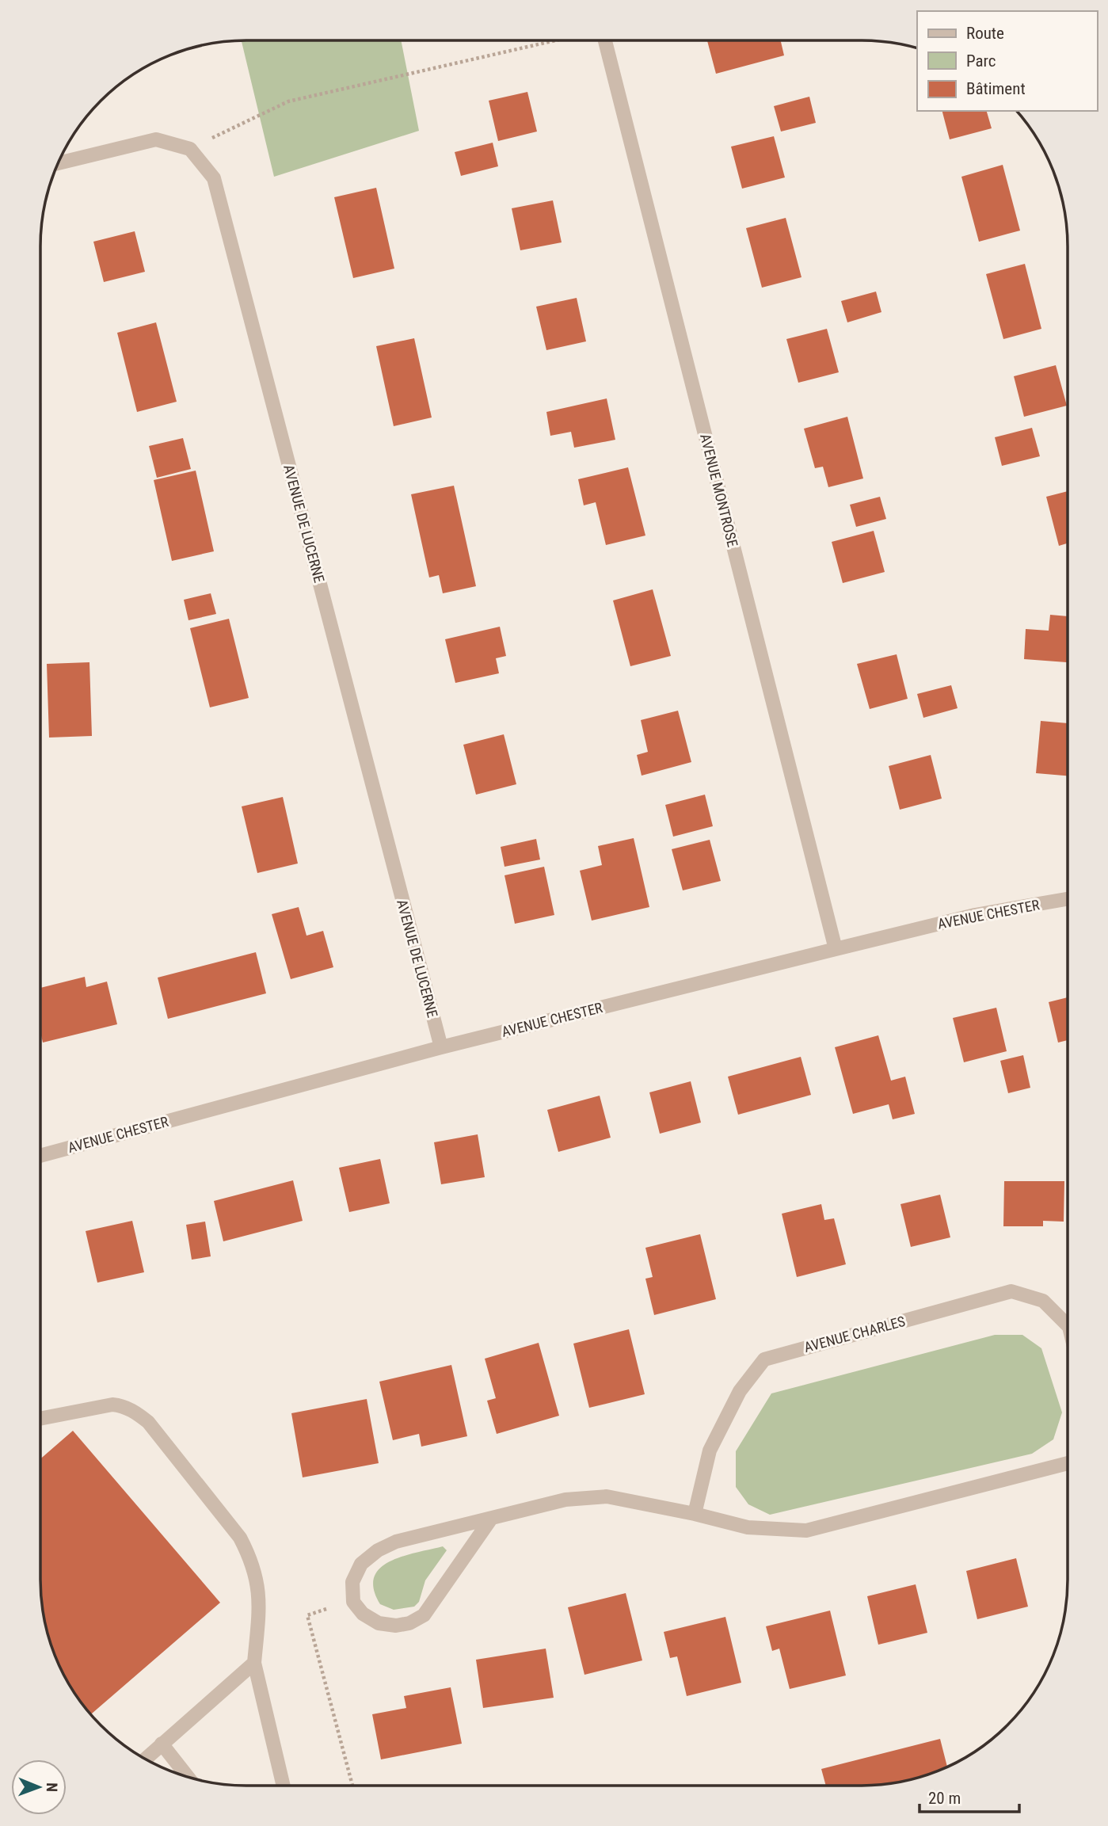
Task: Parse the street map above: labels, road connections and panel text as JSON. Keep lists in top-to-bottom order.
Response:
{
  "streets": {
    "street": [
      "AVENUE MONTROSE",
      "AVENUE DE LUCERNE",
      "AVENUE CHESTER",
      "AVENUE CHARLES"
    ]
  },
  "crossings": [
    ["AVENUE MONTROSE", "AVENUE CHESTER"],
    ["AVENUE DE LUCERNE", "AVENUE CHESTER"]
  ],
  "legend": ["Route", "Parc", "Bâtiment"],
  "scale_bar": "20 m",
  "north": "right"
}
